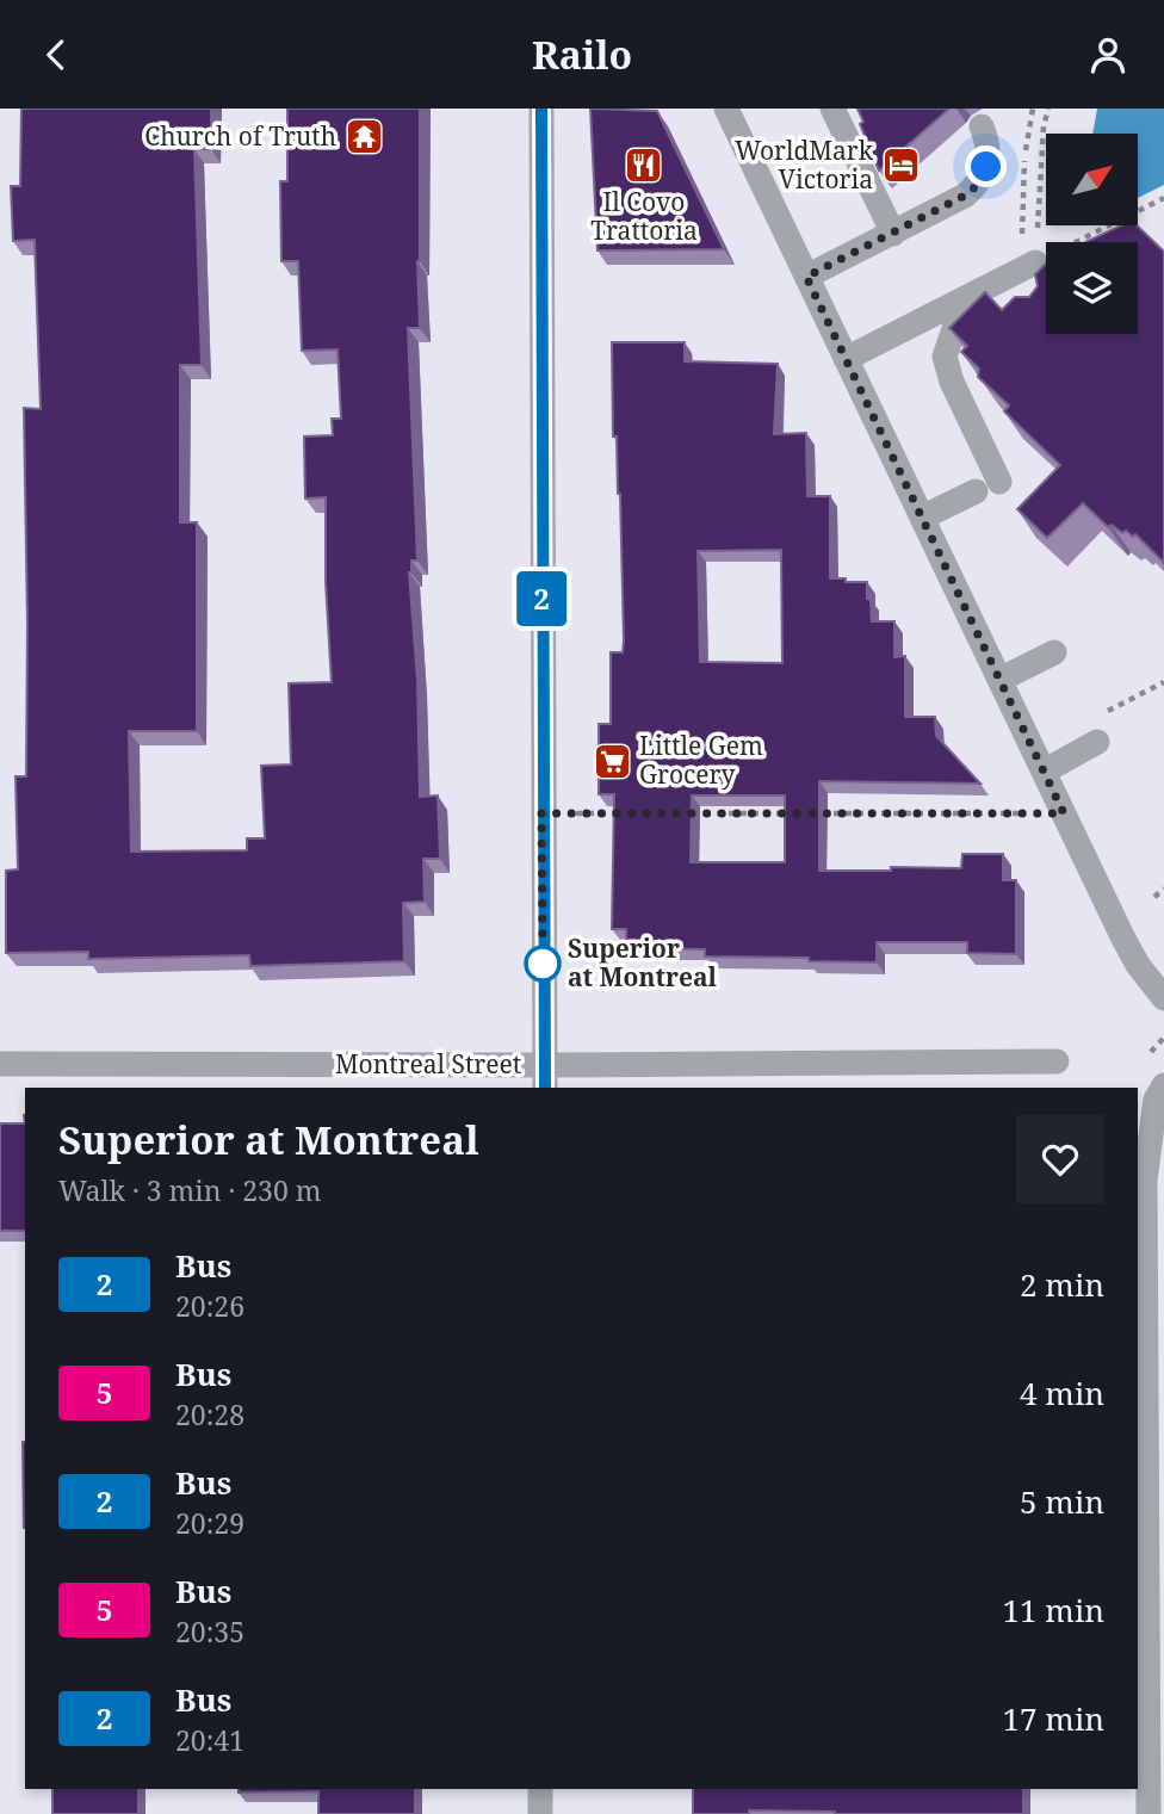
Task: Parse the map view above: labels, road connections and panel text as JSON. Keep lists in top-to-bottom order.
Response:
{
  "streets": {
    "street": ["Montreal Street"]
  },
  "places": {
    "temple": ["Church of Truth"],
    "restaurant": ["Il Covo Trattoria"],
    "hotel": ["WorldMark Victoria"],
    "supermarket": ["Little Gem Grocery"],
    "other": ["Superior at Montreal"]
  },
  "lines": ["bus line 2"],
  "north": "top right",
  "page": {
    "header": "Railo",
    "on_map": "2",
    "heading": ["Superior at Montreal", "Walk · 3 min · 230 m"],
    "list": [
      {
        "mark": "2",
        "name": "Bus",
        "note": "20:26",
        "value": "2 min"
      },
      {
        "mark": "5",
        "name": "Bus",
        "note": "20:28",
        "value": "4 min"
      },
      {
        "mark": "2",
        "name": "Bus",
        "note": "20:29",
        "value": "5 min"
      },
      {
        "mark": "5",
        "name": "Bus",
        "note": "20:35",
        "value": "11 min"
      },
      {
        "mark": "2",
        "name": "Bus",
        "note": "20:41",
        "value": "17 min"
      }
    ]
  }
}
